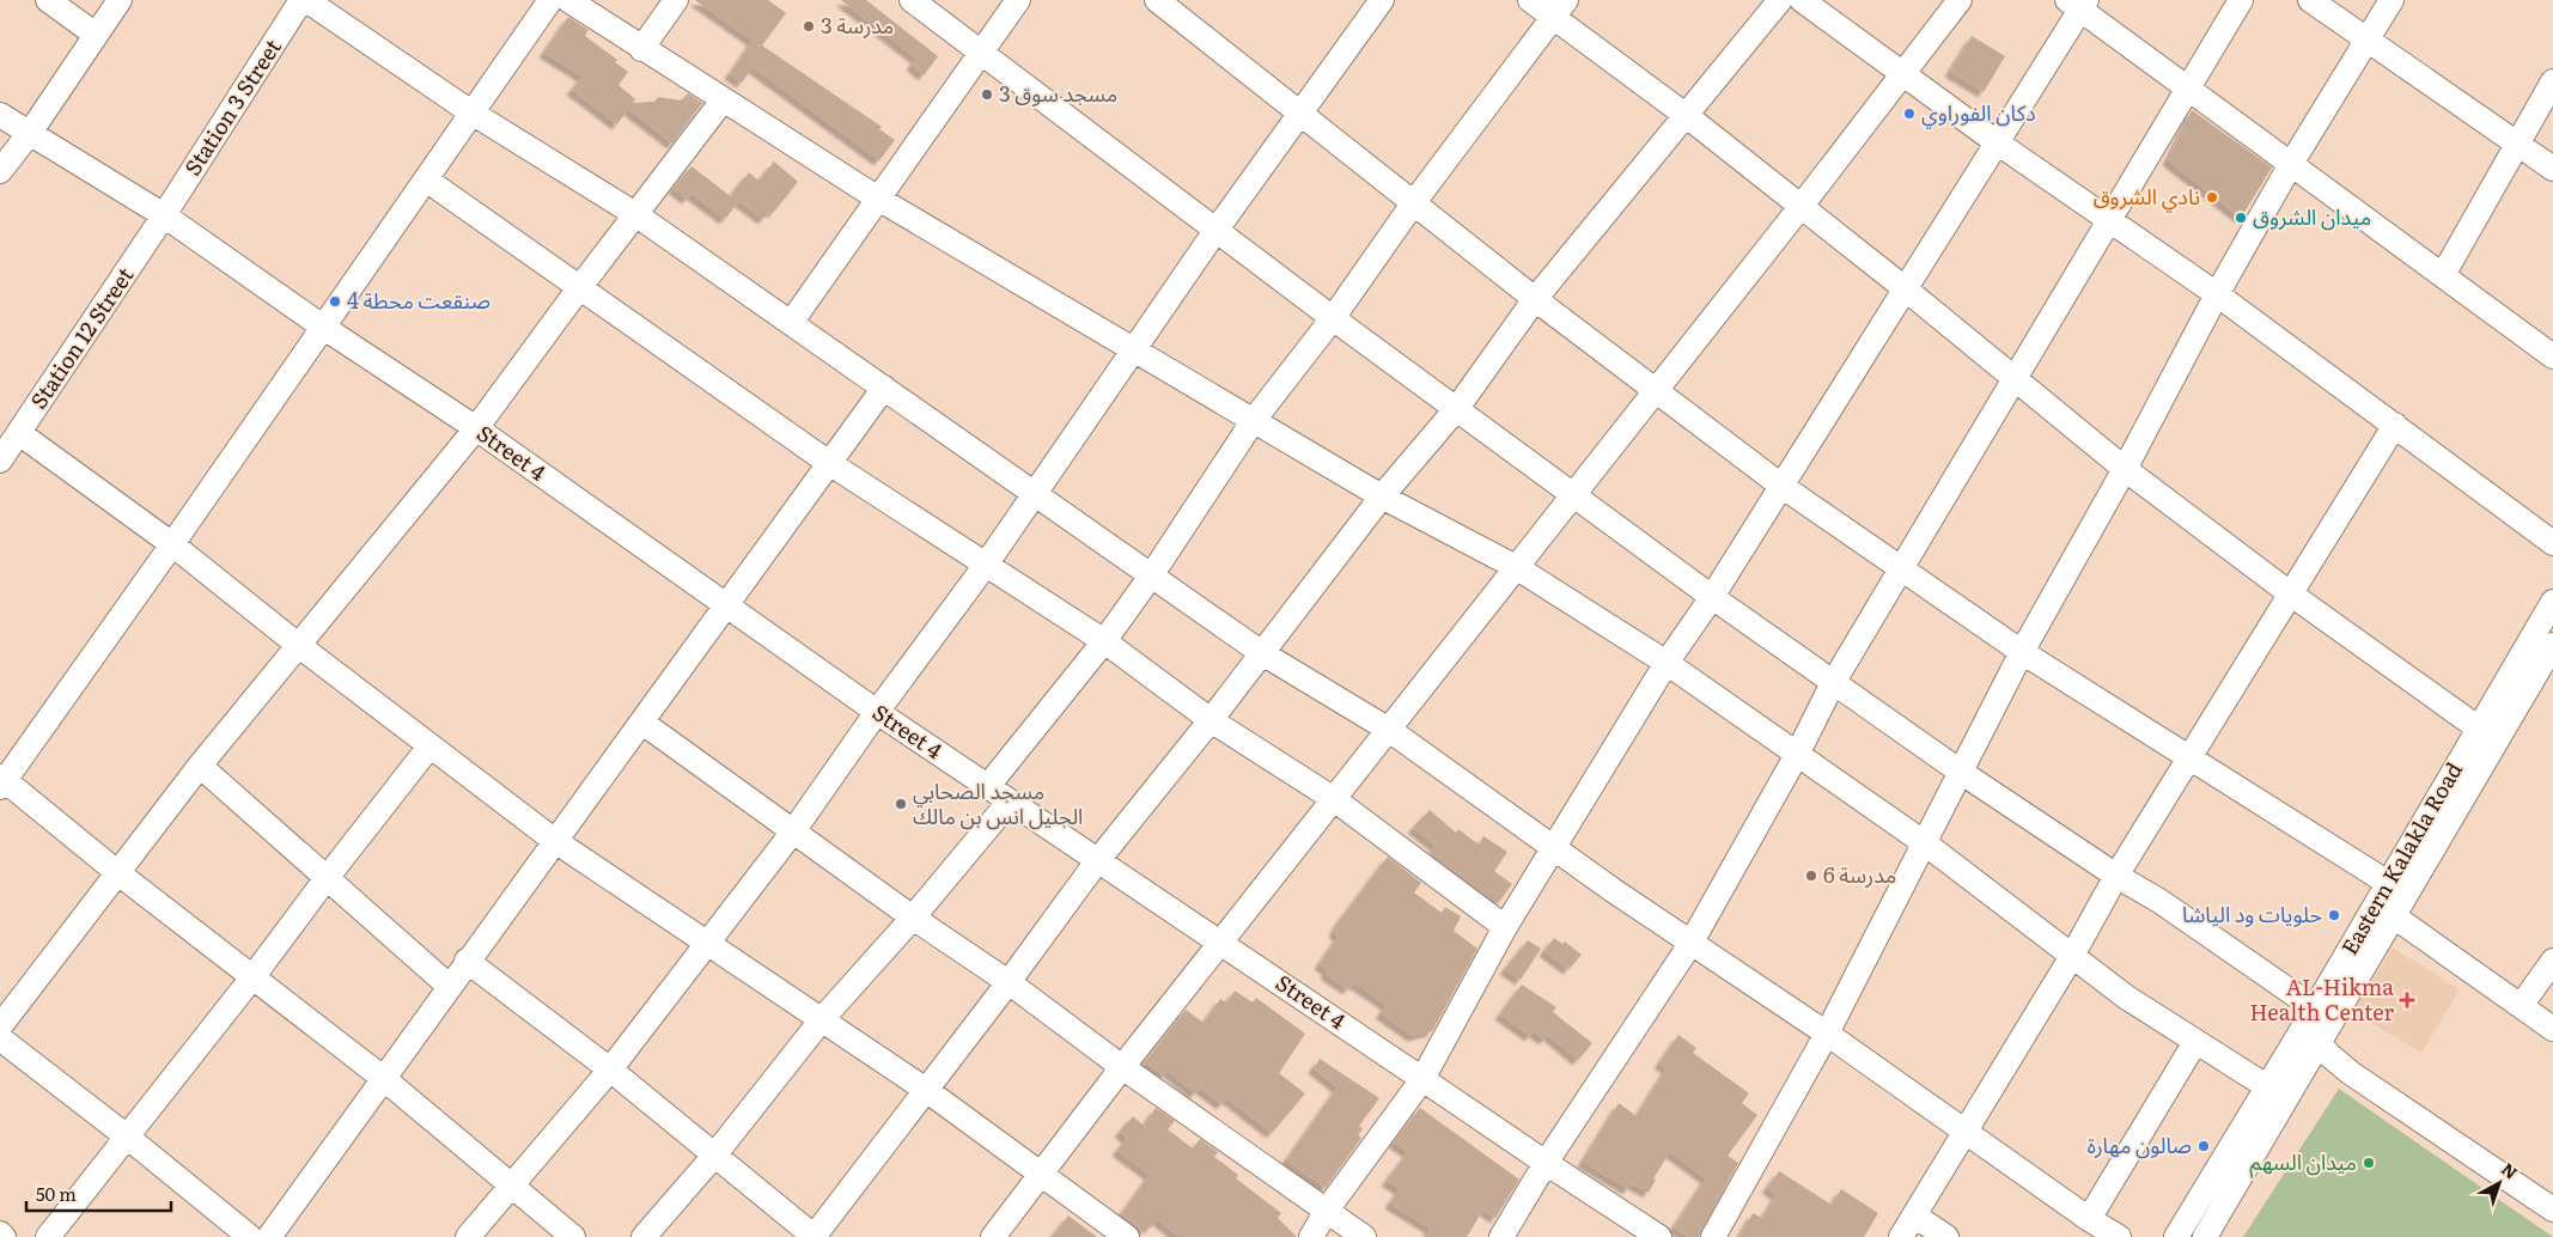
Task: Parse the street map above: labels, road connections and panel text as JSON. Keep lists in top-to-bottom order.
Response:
{
  "streets": {
    "street": [
      "Station 3 Street",
      "Station 12 Street",
      "Street 4",
      "Eastern Kalakla Road"
    ]
  },
  "crossings": [
    ["Station 3 Street", "Station 12 Street"],
    ["Station 3 Street", "Street 4"],
    ["Station 12 Street", "Street 4"]
  ],
  "places": {
    "other": [
      "مدرسة 3",
      "مسجد سوق 3",
      "دكان الفوراوي",
      "نادي الشروق",
      "ميدان الشروق",
      "صنقعت محطة 4",
      "مسجد الصحابي الجليل انس بن مالك",
      "مدرسة 6",
      "حلويات ود الياشا",
      "صالون مهارة",
      "ميدان السهم"
    ],
    "health": ["AL-Hikma Health Center"]
  },
  "scale_bar": "50 m",
  "north": "top right"
}
